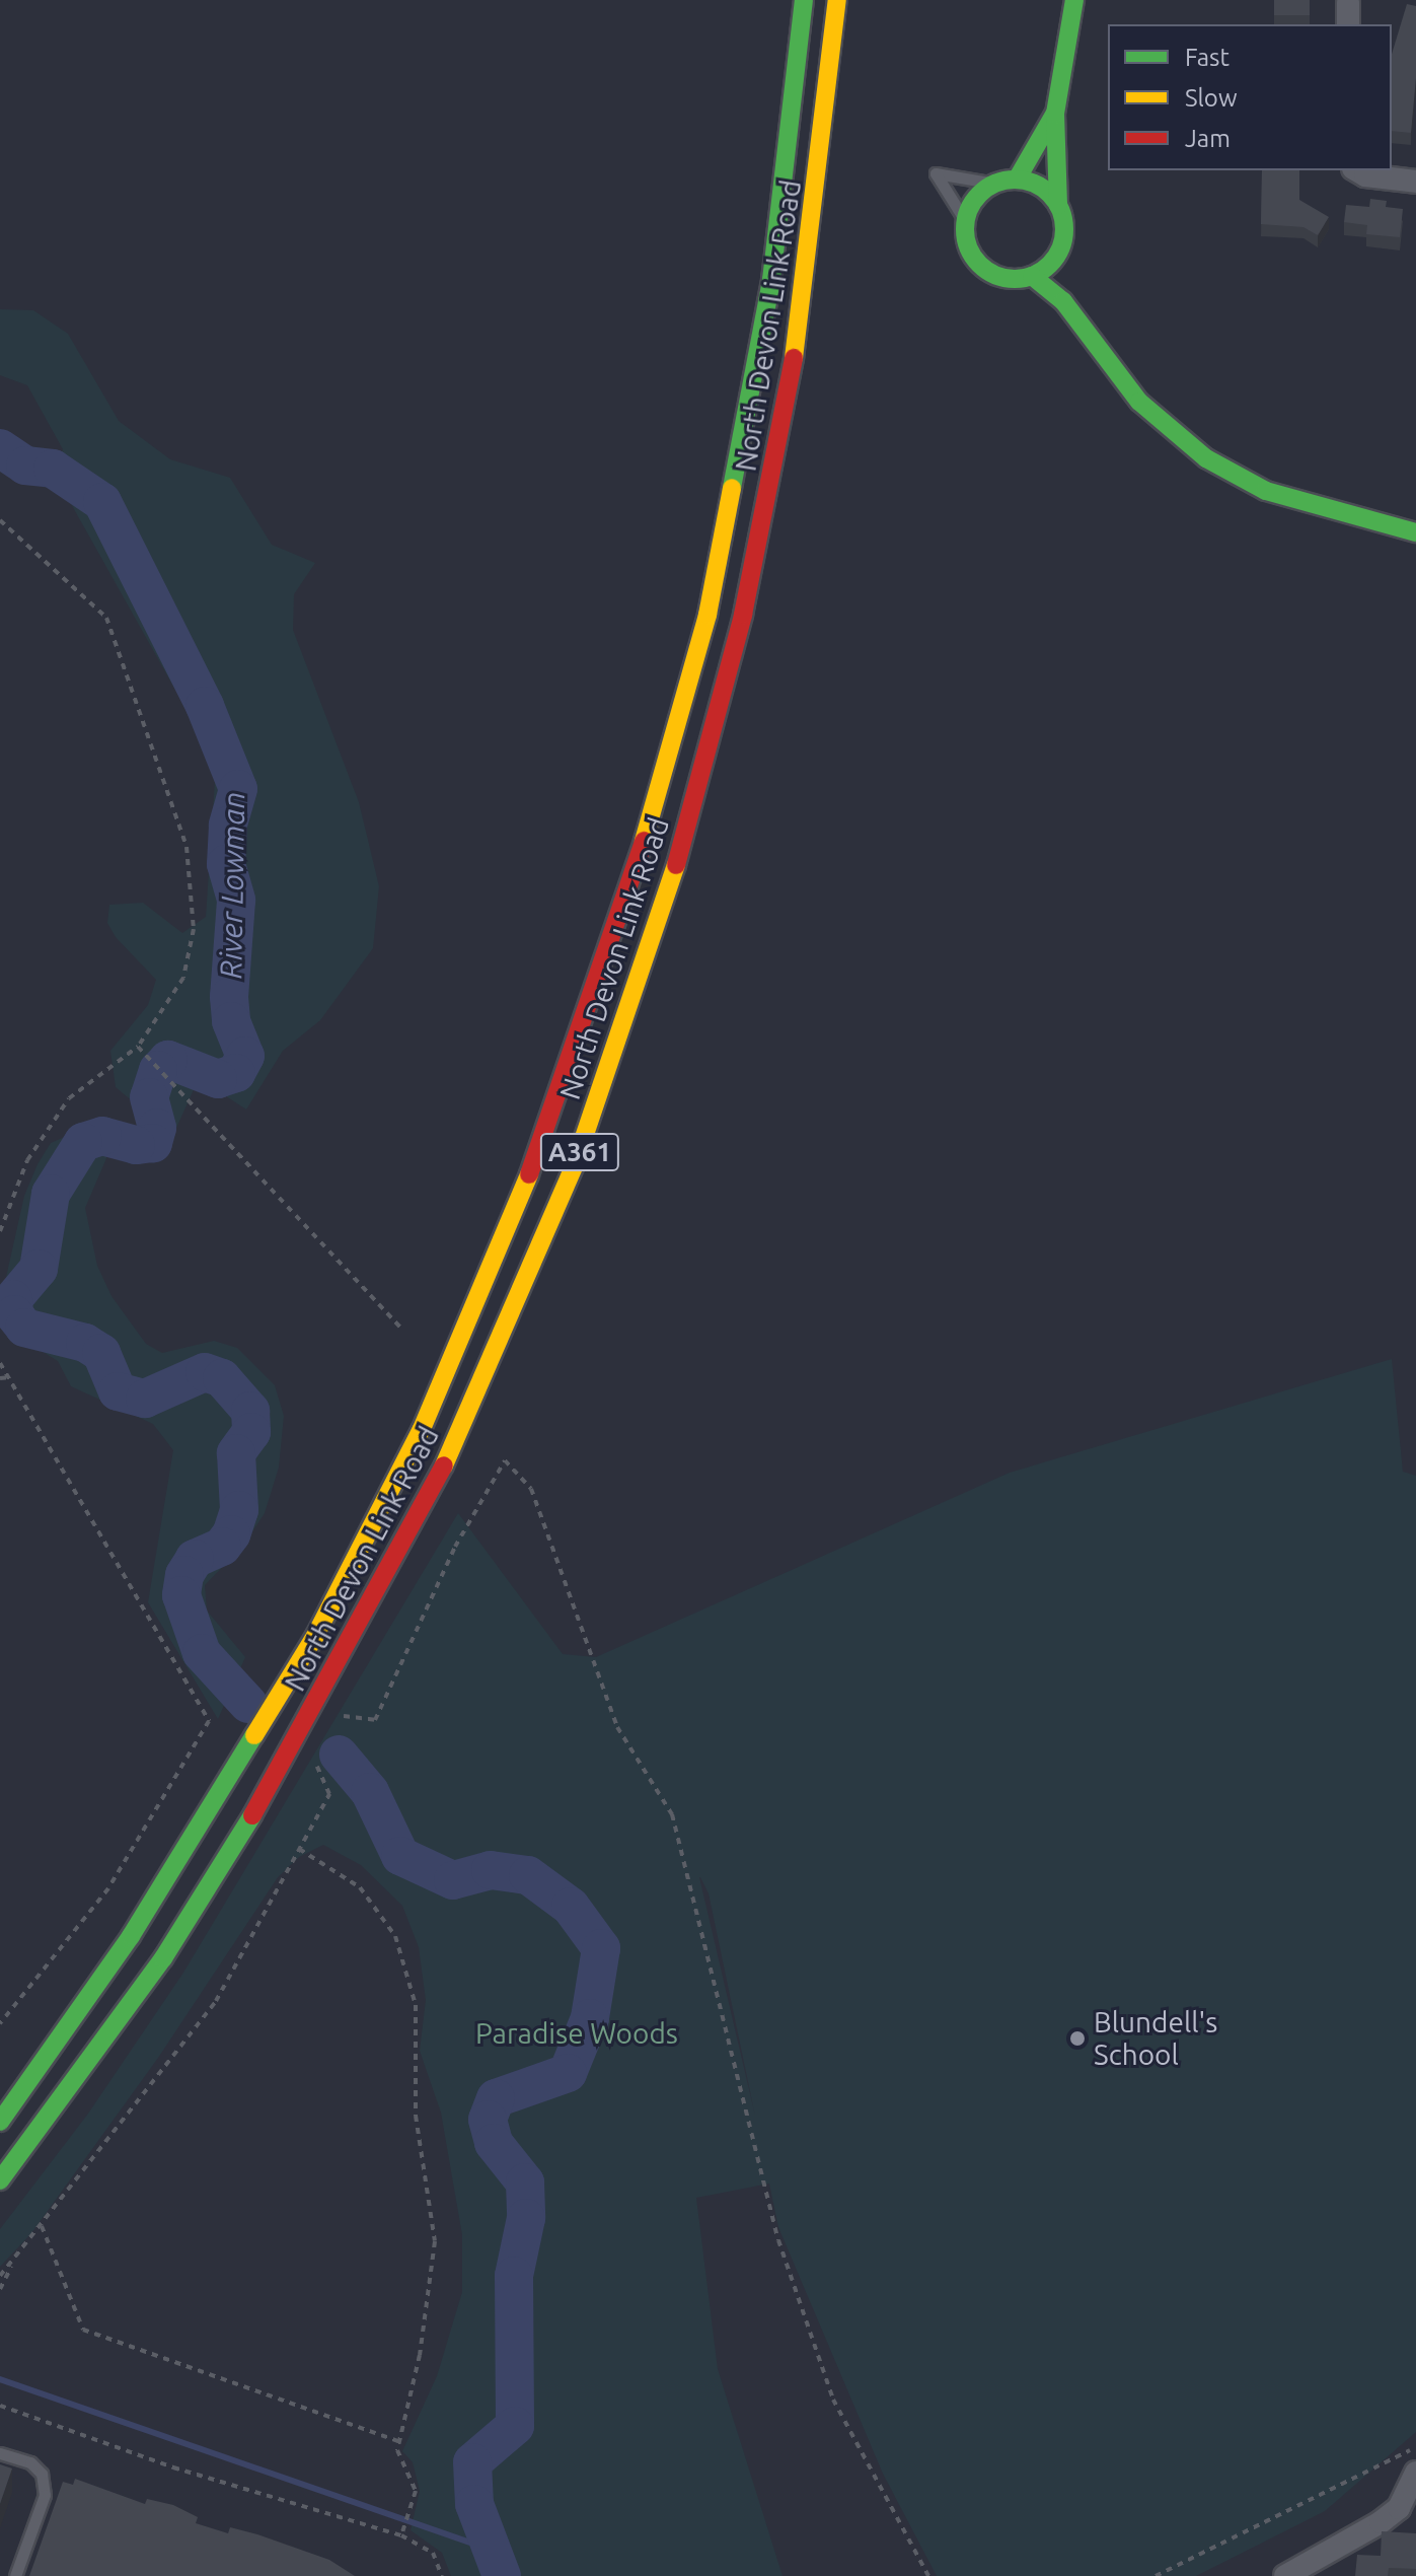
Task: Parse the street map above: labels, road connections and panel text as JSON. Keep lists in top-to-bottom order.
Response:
{
  "streets": {
    "main road": ["North Devon Link Road", "A361"]
  },
  "water": ["River Lowman"],
  "parks": ["Paradise Woods"],
  "places": ["Blundell's School"],
  "legend": ["Fast", "Slow", "Jam"]
}
